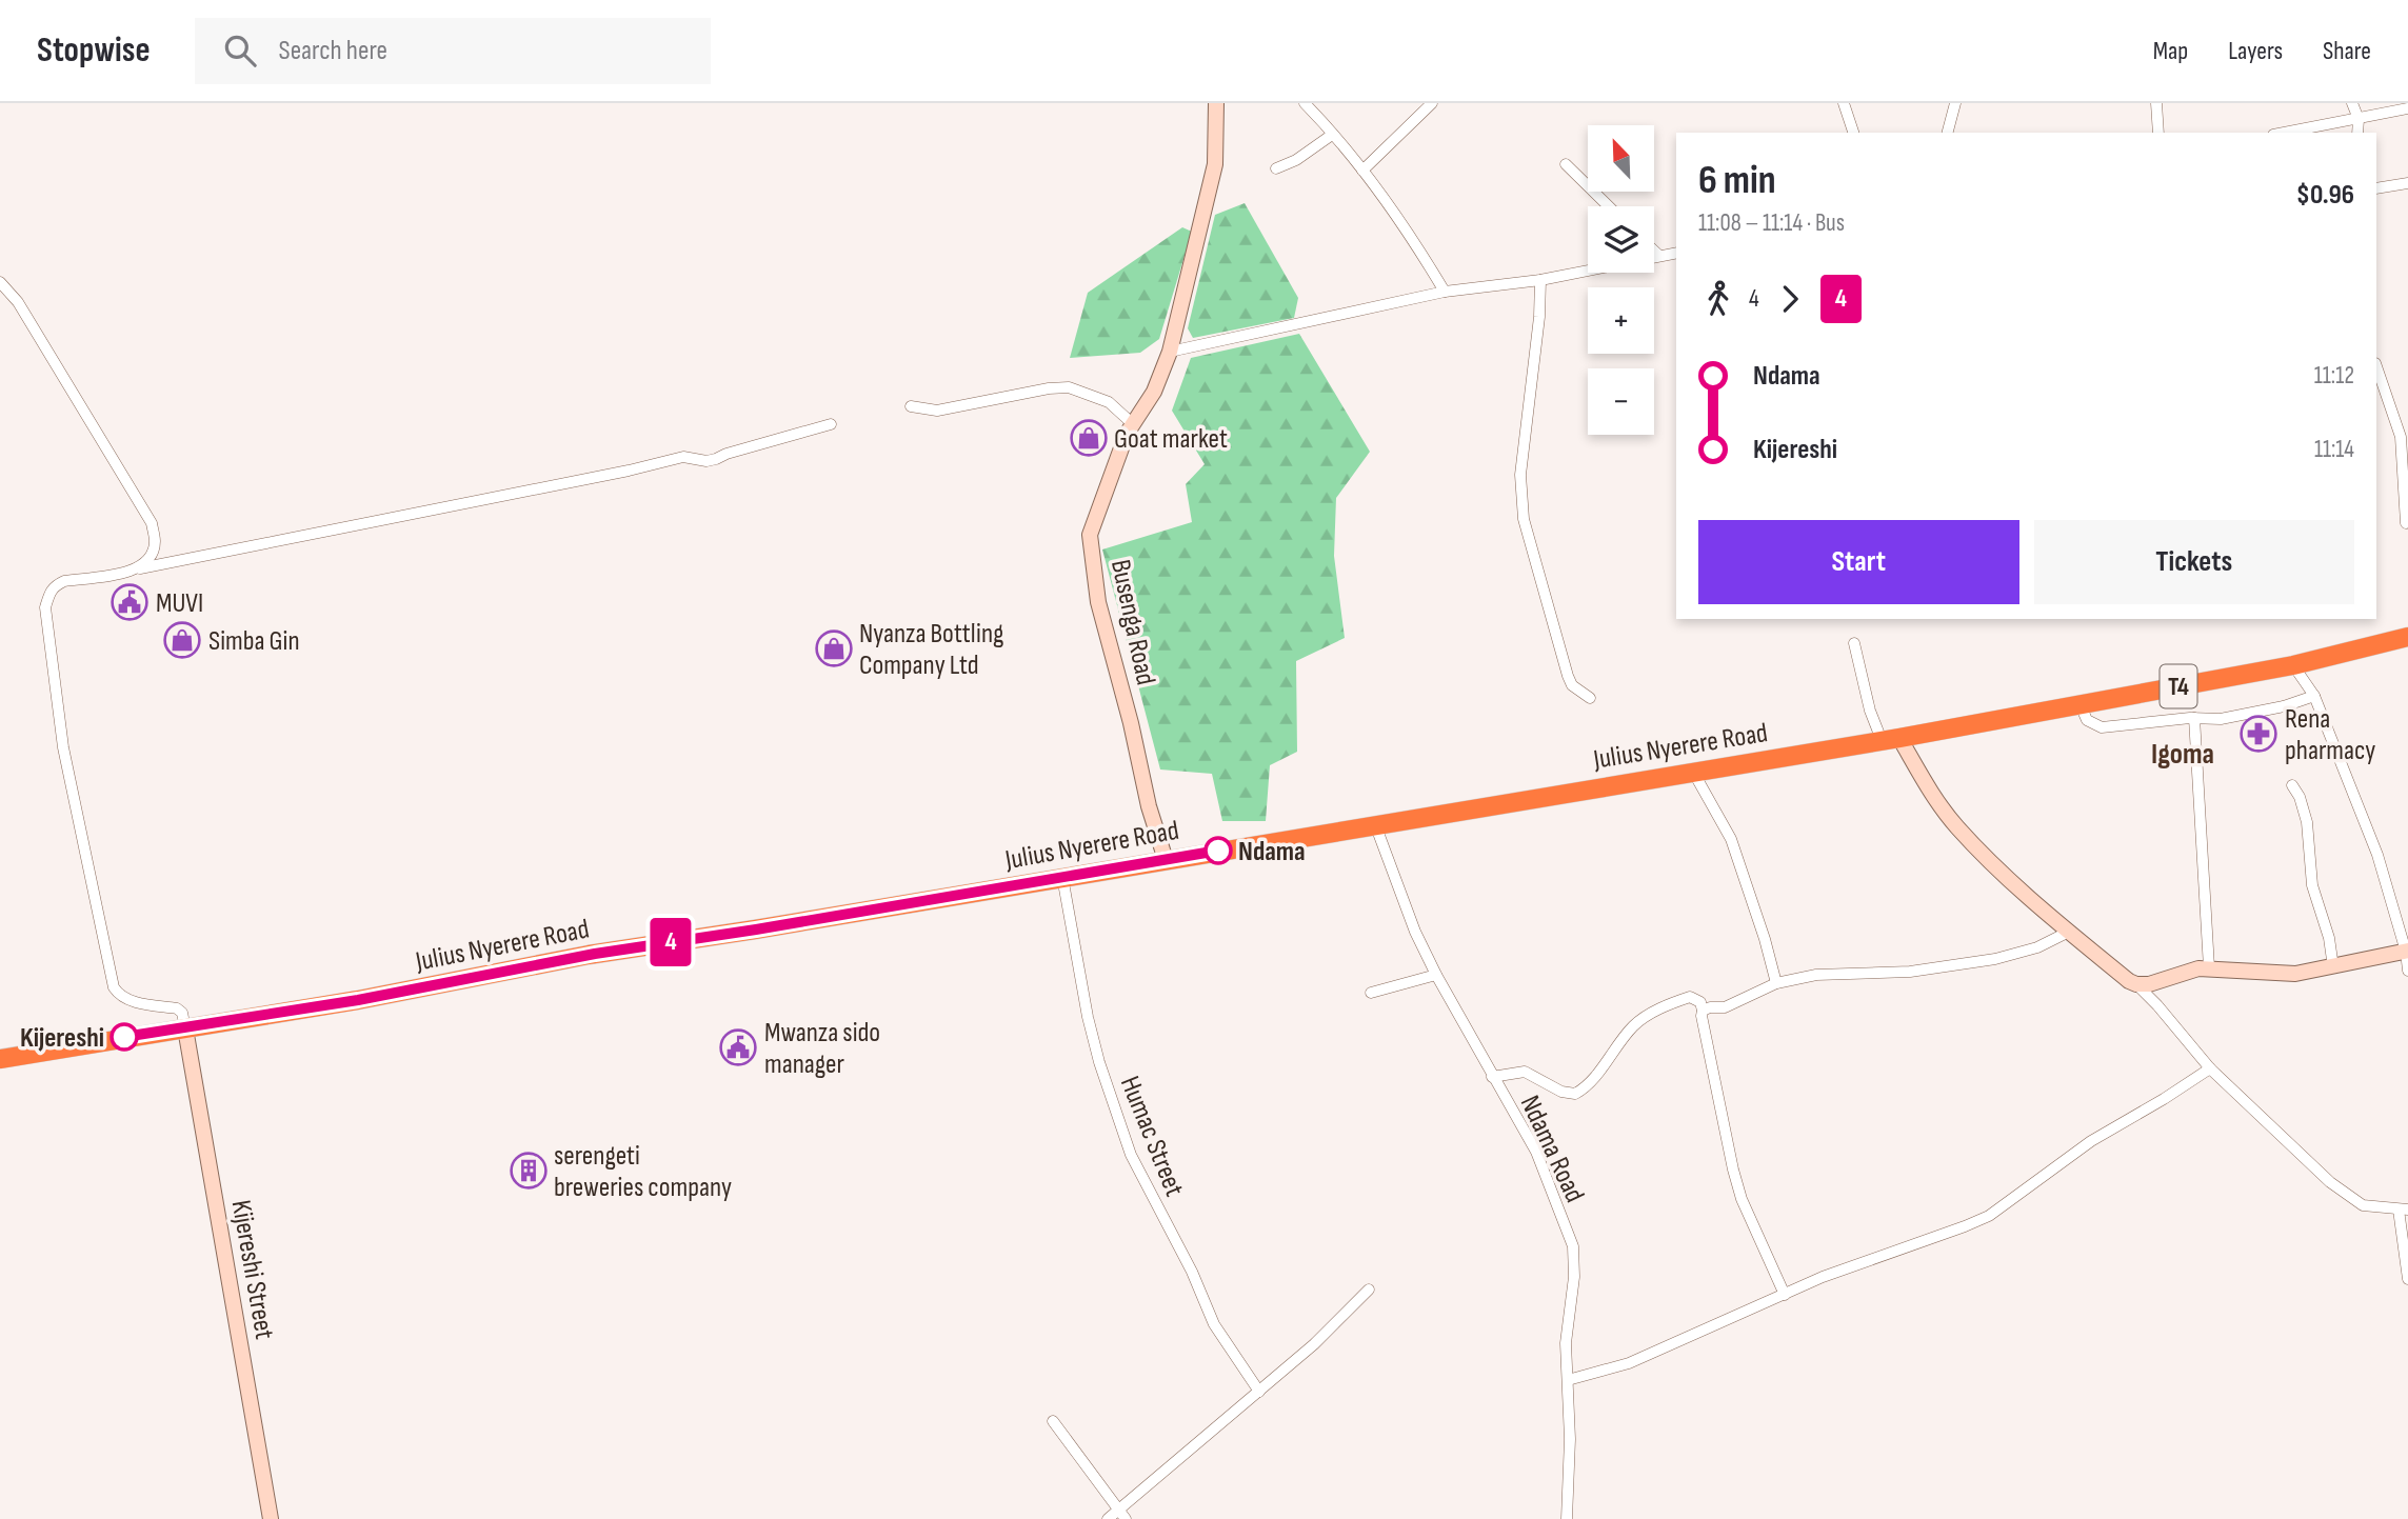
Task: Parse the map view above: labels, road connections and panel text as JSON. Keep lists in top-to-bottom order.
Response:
{
  "streets": {
    "highway": ["T4", "Julius Nyerere Road"],
    "street": [
      "Busenga Road",
      "Humac Street",
      "Ndama Road",
      "Kijereshi Street"
    ]
  },
  "crossings": [
    ["Busenga Road", "Julius Nyerere Road"],
    ["Julius Nyerere Road", "Humac Street"],
    ["Julius Nyerere Road", "Ndama Road"],
    ["Julius Nyerere Road", "Kijereshi Street"]
  ],
  "districts": ["Igoma"],
  "places": {
    "shop": ["Goat market", "Simba Gin", "Nyanza Bottling Company Ltd"],
    "public building": ["MUVI", "Mwanza sido manager"],
    "pharmacy": ["Rena pharmacy"],
    "other": ["Ndama", "Kijereshi"],
    "building": ["serengeti breweries company"]
  },
  "lines": ["bus line 4"],
  "north": "top left",
  "page": {
    "header": "Stopwise",
    "search": "Search here",
    "nav": ["Map", "Layers", "Share"],
    "on_map": "4",
    "map_buttons": ["+", "−"],
    "heading": ["6 min", "11:08 – 11:14 · Bus", "$0.96"],
    "legs": ["4", "4"],
    "list": [
      {
        "name": "Ndama",
        "value": "11:12"
      },
      {
        "name": "Kijereshi",
        "value": "11:14"
      }
    ],
    "buttons": ["Start", "Tickets"]
  }
}
